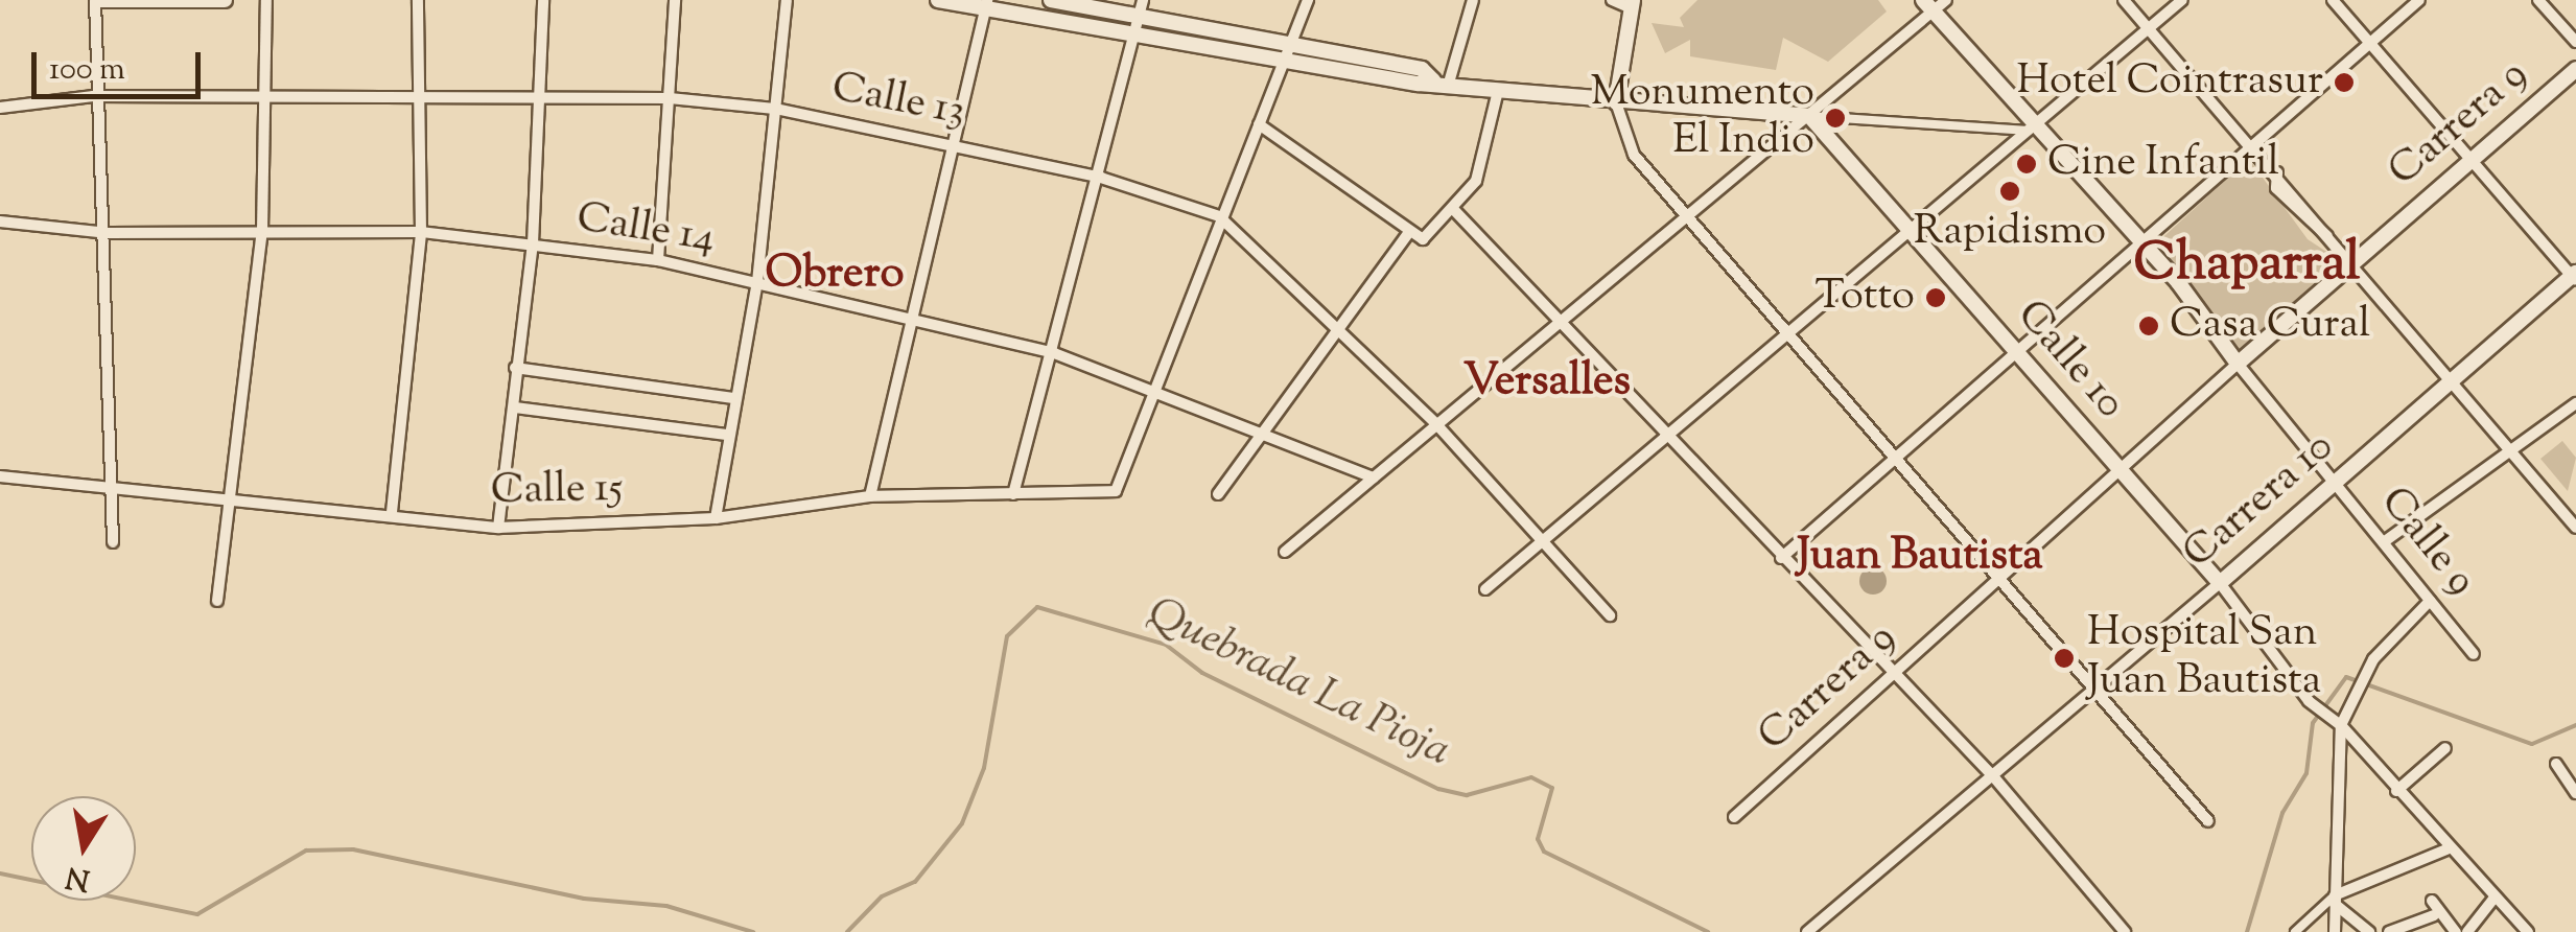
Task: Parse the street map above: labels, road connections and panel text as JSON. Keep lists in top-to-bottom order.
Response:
{
  "streets": {
    "main road": [
      "Carrera 9",
      "Calle 10",
      "Carrera 10",
      "Calle 9"
    ],
    "street": ["Calle 13", "Calle 14", "Calle 15"]
  },
  "crossings": [
    ["Carrera 9", "Calle 10"],
    ["Carrera 9", "Calle 9"],
    ["Calle 14", "Calle 15"],
    ["Calle 10", "Carrera 10"],
    ["Carrera 10", "Calle 9"]
  ],
  "districts": [
    "Chaparral",
    "Obrero",
    "Versalles",
    "Juan Bautista"
  ],
  "water": ["Quebrada La Pioja"],
  "places": [
    "Hotel Cointrasur",
    "Monumento El Indio",
    "Cine Infantil",
    "Rapidismo",
    "Totto",
    "Casa Cural",
    "Hospital San Juan Bautista"
  ],
  "scale_bar": "100 m",
  "north": "bottom"
}
